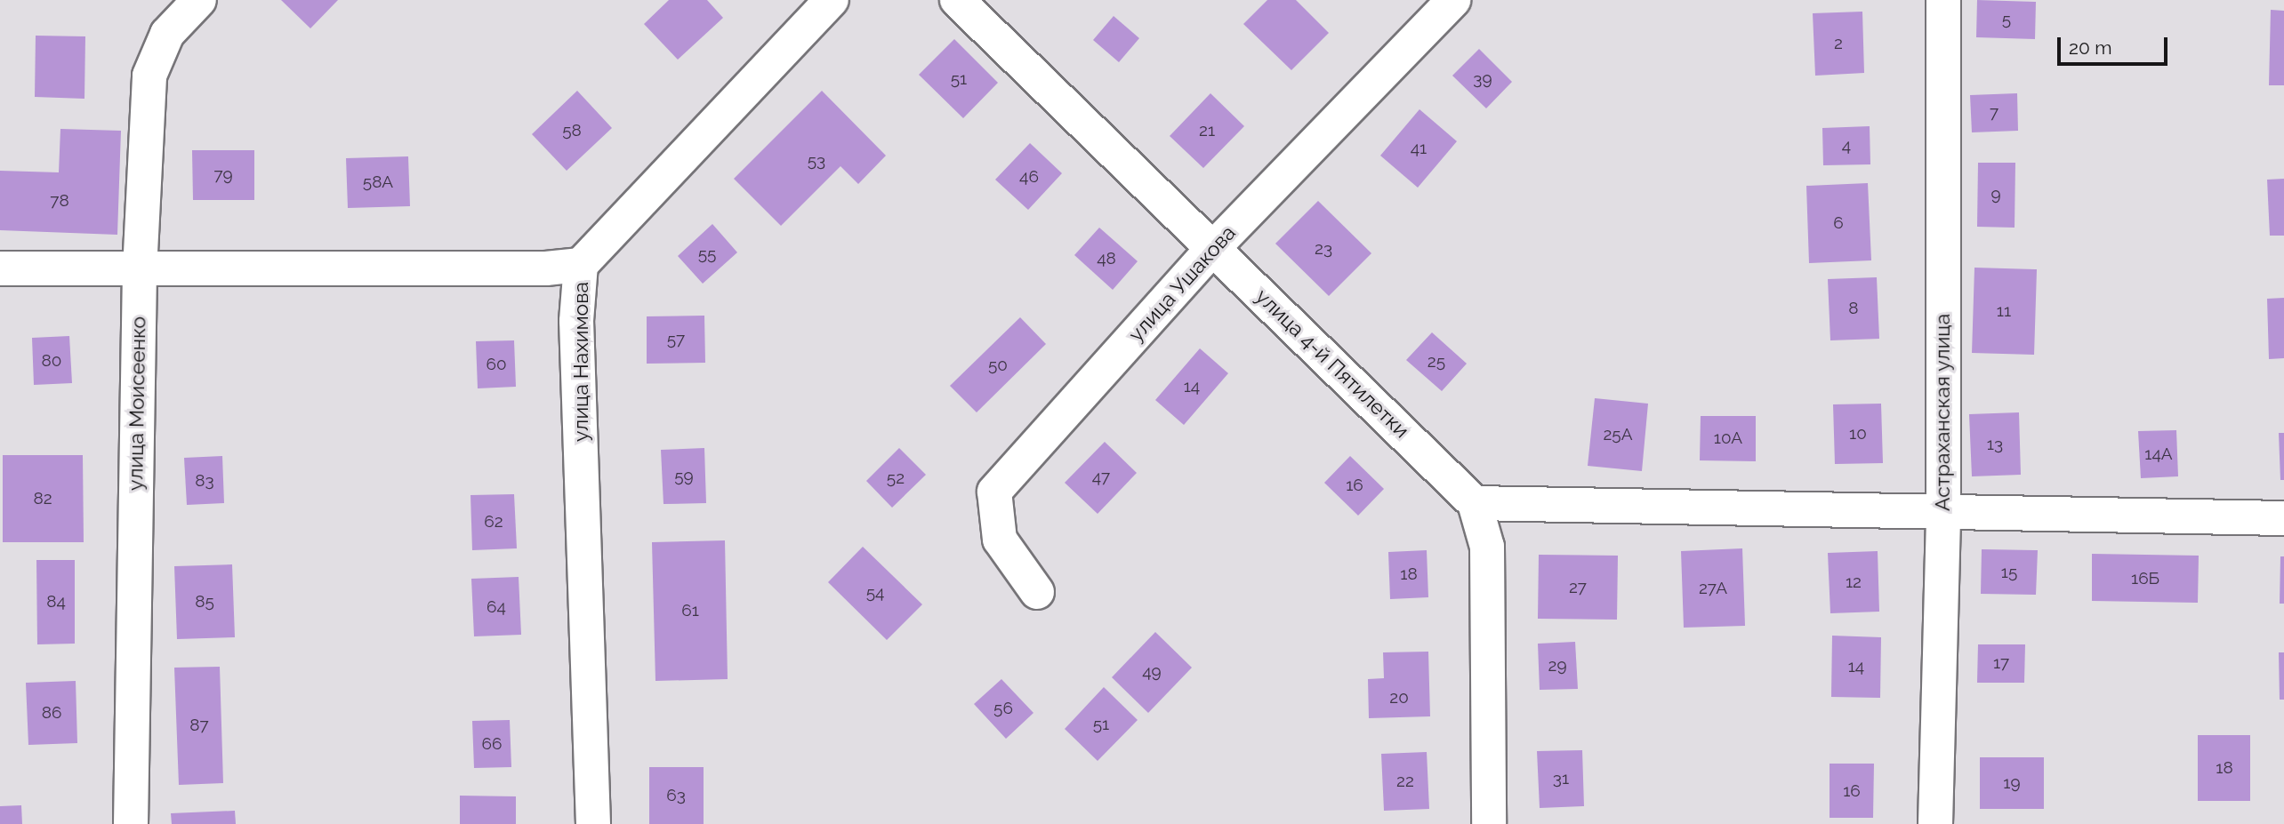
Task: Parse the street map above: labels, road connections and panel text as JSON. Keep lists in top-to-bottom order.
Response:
{
  "streets": {
    "street": [
      "улица Ушакова",
      "улица Нахимова",
      "улица 4-й Пятилетки",
      "улица Моисеенко",
      "Астраханская улица"
    ]
  },
  "crossings": [
    ["улица Ушакова", "улица 4-й Пятилетки"]
  ],
  "house_numbers": [
    "5",
    "2",
    "51",
    "39",
    "7",
    "58",
    "21",
    "4",
    "41",
    "53",
    "79",
    "46",
    "58А",
    "9",
    "78",
    "6",
    "23",
    "55",
    "48",
    "8",
    "11",
    "57",
    "80",
    "25",
    "60",
    "50",
    "14",
    "10",
    "25А",
    "10А",
    "13",
    "14А",
    "59",
    "47",
    "52",
    "83",
    "16",
    "82",
    "62",
    "15",
    "18",
    "16Б",
    "12",
    "27",
    "27А",
    "54",
    "84",
    "85",
    "64",
    "61",
    "17",
    "29",
    "14",
    "49",
    "20",
    "56",
    "86",
    "51",
    "87",
    "66",
    "18",
    "31",
    "22",
    "19",
    "16",
    "63"
  ],
  "scale_bar": "20 m"
}
